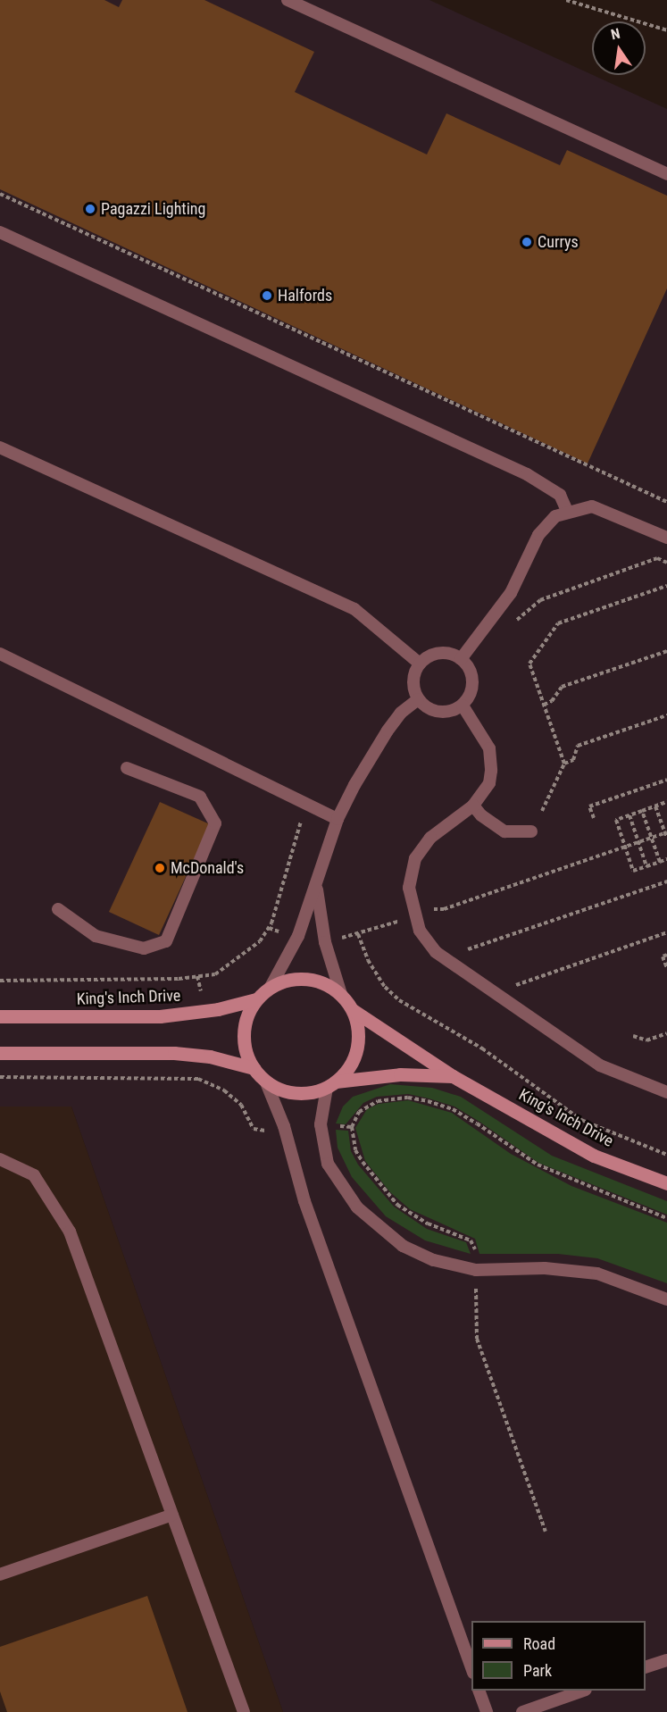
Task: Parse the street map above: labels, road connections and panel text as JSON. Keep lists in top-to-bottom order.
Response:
{
  "streets": {
    "street": ["King's Inch Drive"]
  },
  "places": [
    "Pagazzi Lighting",
    "Currys",
    "Halfords",
    "McDonald's"
  ],
  "legend": ["Road", "Park"],
  "north": "top"
}
